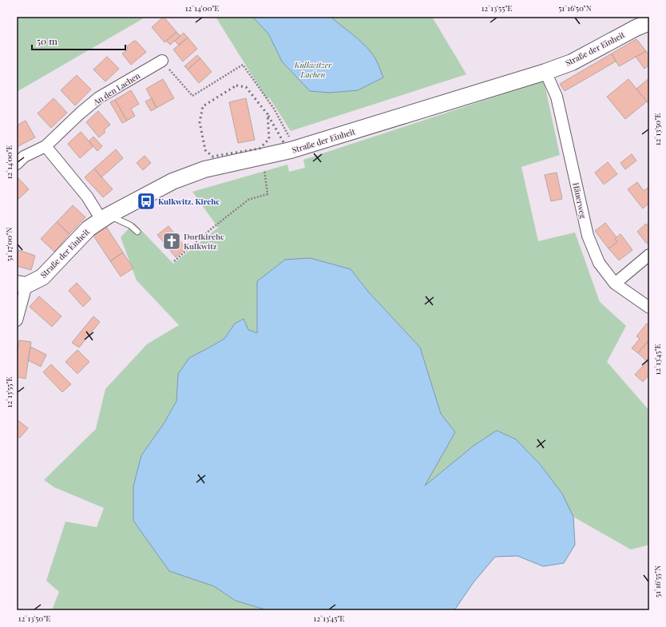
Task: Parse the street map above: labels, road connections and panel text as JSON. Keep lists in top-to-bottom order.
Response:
{
  "streets": {
    "street": ["Straße der Einheit", "An den Lachen", "Häuerweg"]
  },
  "crossings": [
    ["Straße der Einheit", "Häuerweg"]
  ],
  "parks": ["Kulkwitzer Lachen"],
  "places": {
    "bus stop": ["Kulkwitz, Kirche"],
    "church": ["Dorfkirche Kulkwitz"]
  },
  "scale_bar": "50 m",
  "coordinates": [
    "12°14'00\"E",
    "12°13'55\"E",
    "51°16'50\"N",
    "12°13'50\"E",
    "51°17'00\"N",
    "12°13'45\"E",
    "51°16'55\"N"
  ]
}
